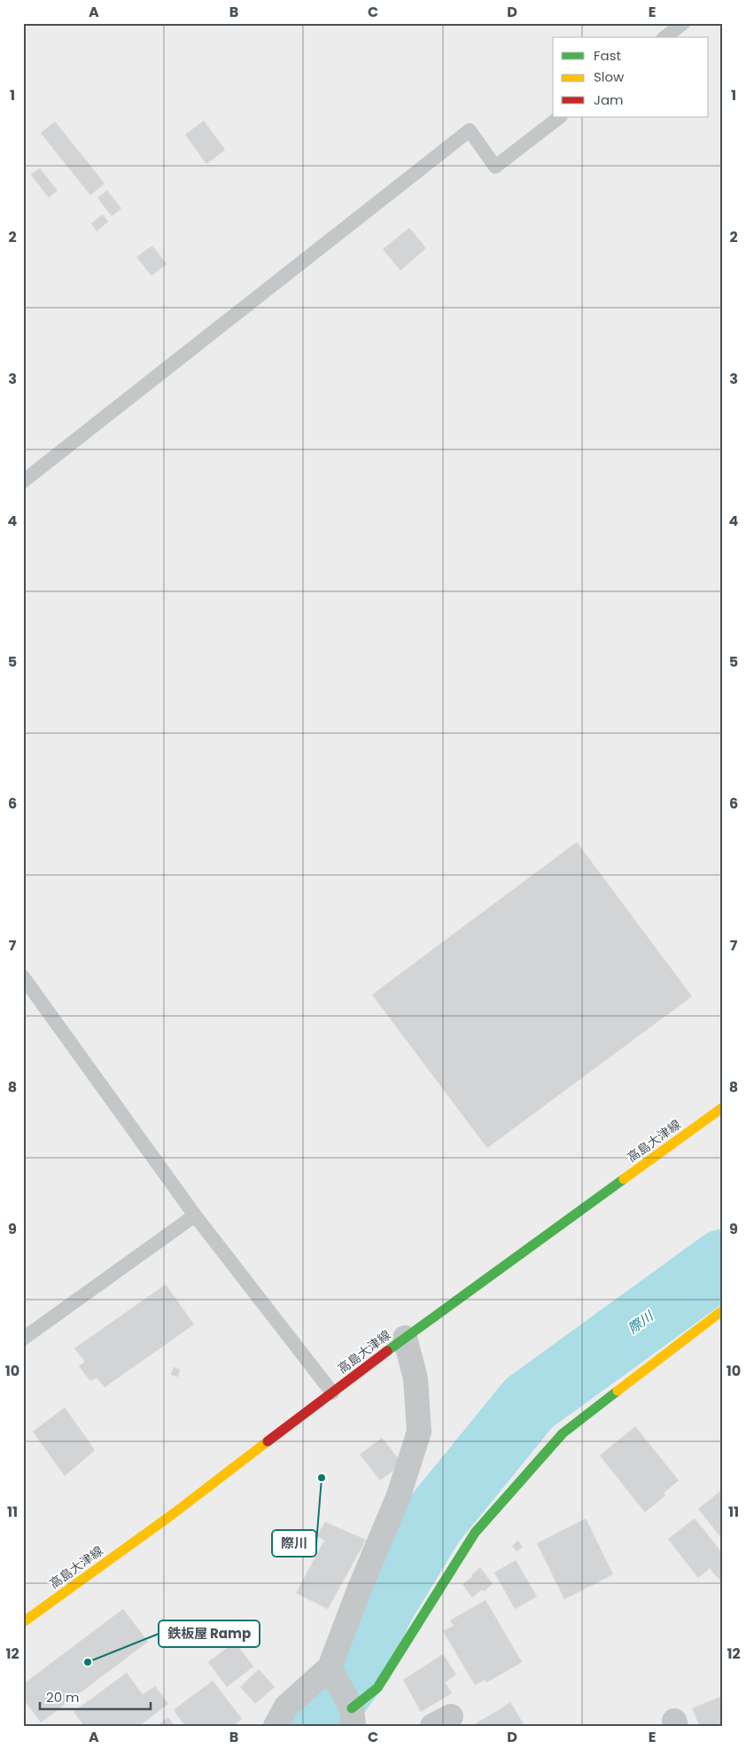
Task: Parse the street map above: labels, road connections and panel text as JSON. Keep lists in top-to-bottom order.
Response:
{
  "streets": {
    "main road": ["高島大津線"]
  },
  "water": ["際川"],
  "places": ["際川", "鉄板屋 Ramp"],
  "legend": ["Fast", "Slow", "Jam"],
  "scale_bar": "20 m",
  "grid": {
    "columns": [
      "A",
      "B",
      "C",
      "D",
      "E"
    ],
    "rows": [
      "1",
      "2",
      "3",
      "4",
      "5",
      "6",
      "7",
      "8",
      "9",
      "10",
      "11",
      "12"
    ]
  }
}
